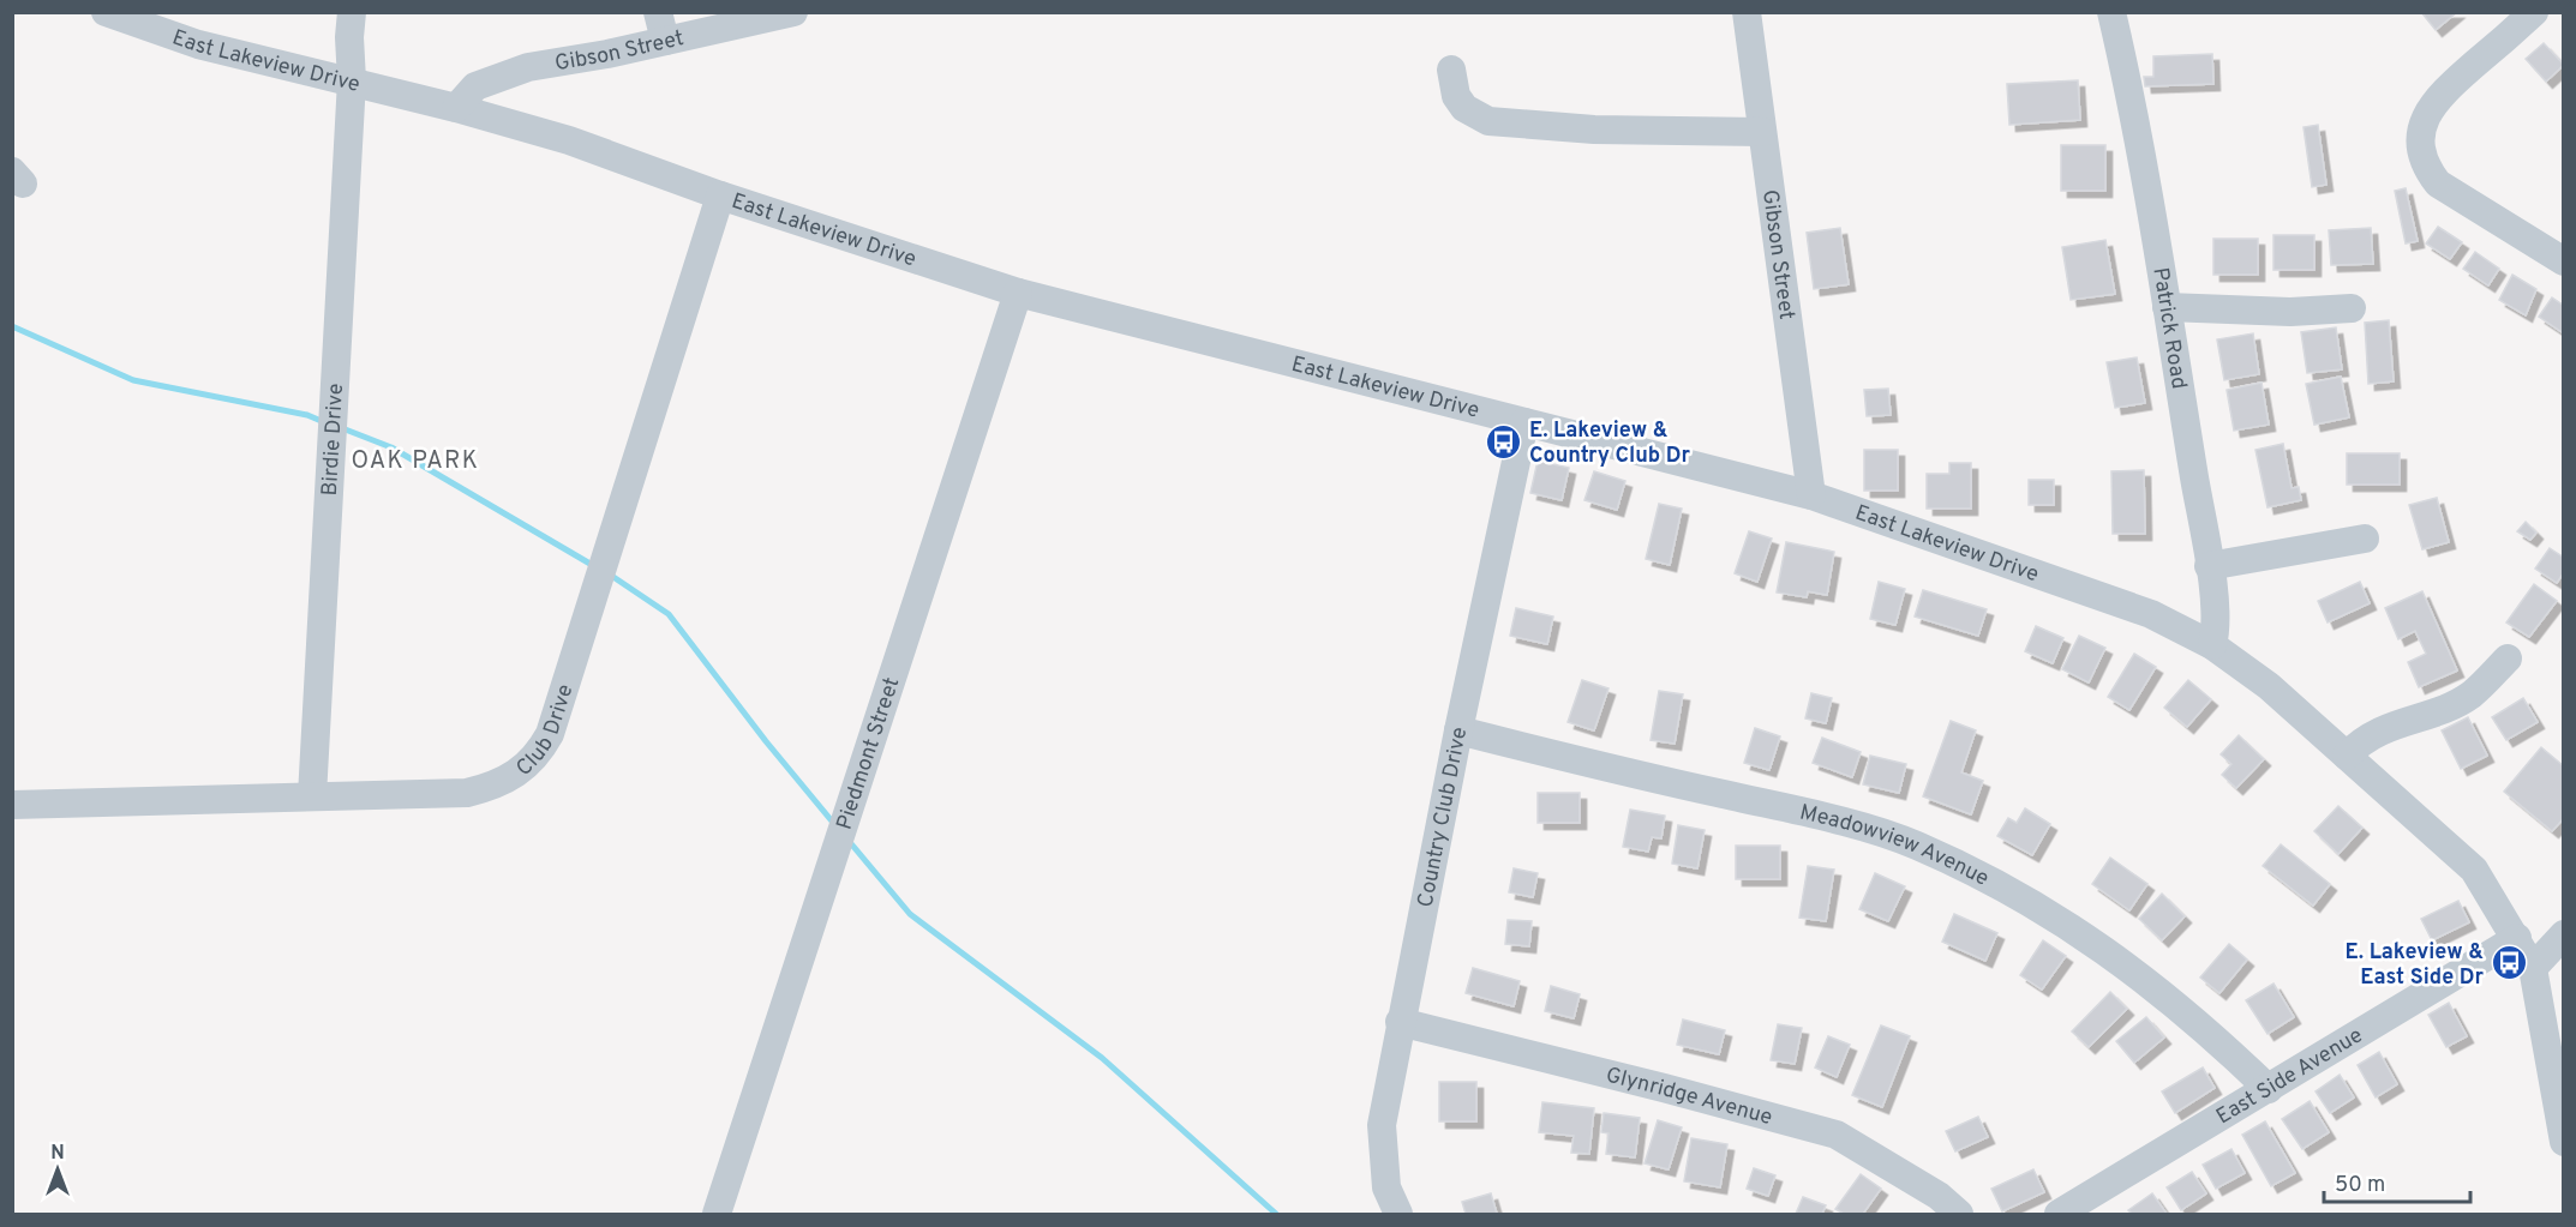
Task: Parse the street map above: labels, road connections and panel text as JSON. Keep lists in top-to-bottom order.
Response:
{
  "streets": {
    "street": [
      "Gibson Street",
      "East Lakeview Drive",
      "Patrick Road",
      "Birdie Drive",
      "Club Drive",
      "Piedmont Street",
      "Country Club Drive",
      "Meadowview Avenue",
      "East Side Avenue",
      "Glynridge Avenue"
    ]
  },
  "crossings": [
    ["Gibson Street", "East Lakeview Drive"],
    ["East Lakeview Drive", "Patrick Road"],
    ["East Lakeview Drive", "Birdie Drive"],
    ["East Lakeview Drive", "Club Drive"],
    ["East Lakeview Drive", "Piedmont Street"],
    ["East Lakeview Drive", "Country Club Drive"],
    ["East Lakeview Drive", "East Side Avenue"],
    ["Birdie Drive", "Club Drive"],
    ["Country Club Drive", "Meadowview Avenue"],
    ["Country Club Drive", "Glynridge Avenue"],
    ["Meadowview Avenue", "East Side Avenue"]
  ],
  "districts": ["OAK PARK"],
  "places": {
    "bus stop": ["E. Lakeview & Country Club Dr", "E. Lakeview & East Side Dr"]
  },
  "scale_bar": "50 m",
  "north": "top"
}
